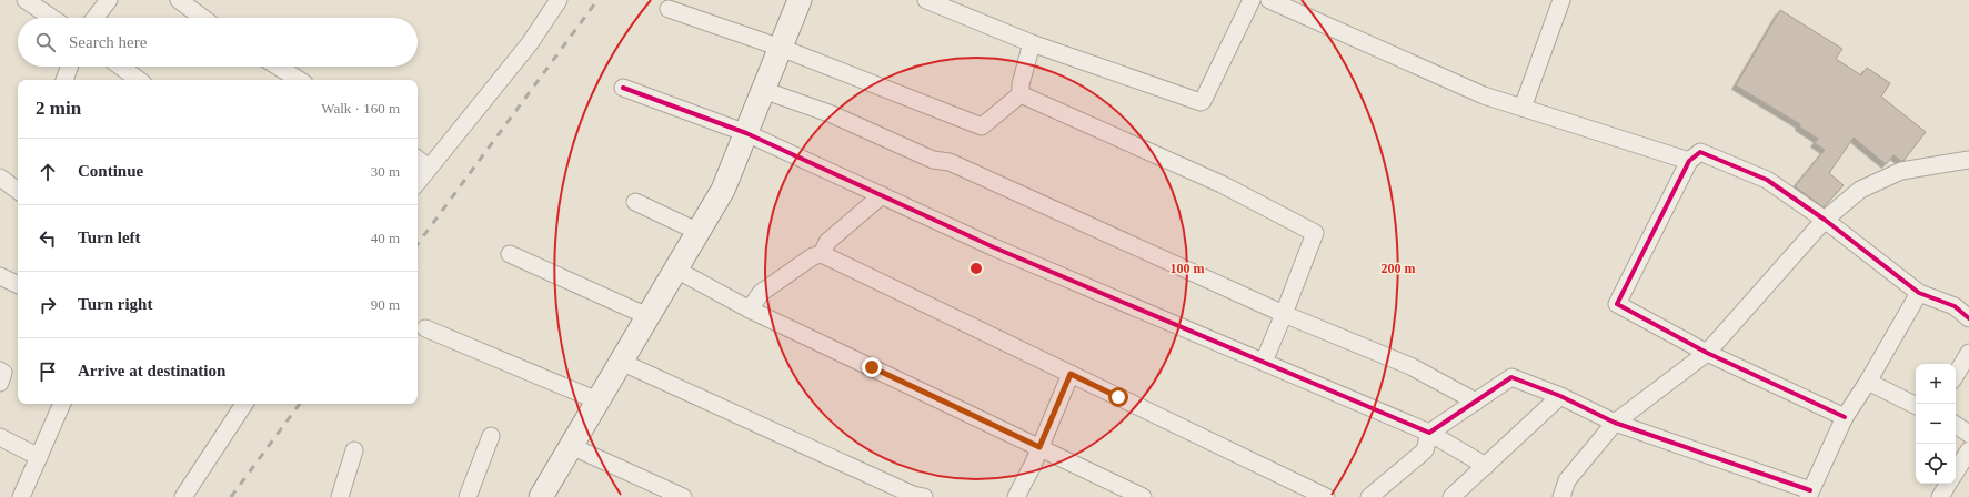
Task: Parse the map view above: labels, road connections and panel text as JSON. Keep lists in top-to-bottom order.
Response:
{
  "page": {
    "search": "Search here",
    "heading": ["2 min", "Walk · 160 m"],
    "list": [
      ["Continue", "30 m"],
      ["Turn left", "40 m"],
      ["Turn right", "90 m"],
      "Arrive at destination"
    ],
    "map_buttons": ["+", "−"]
  },
  "rings": ["100 m", "200 m"]
}
